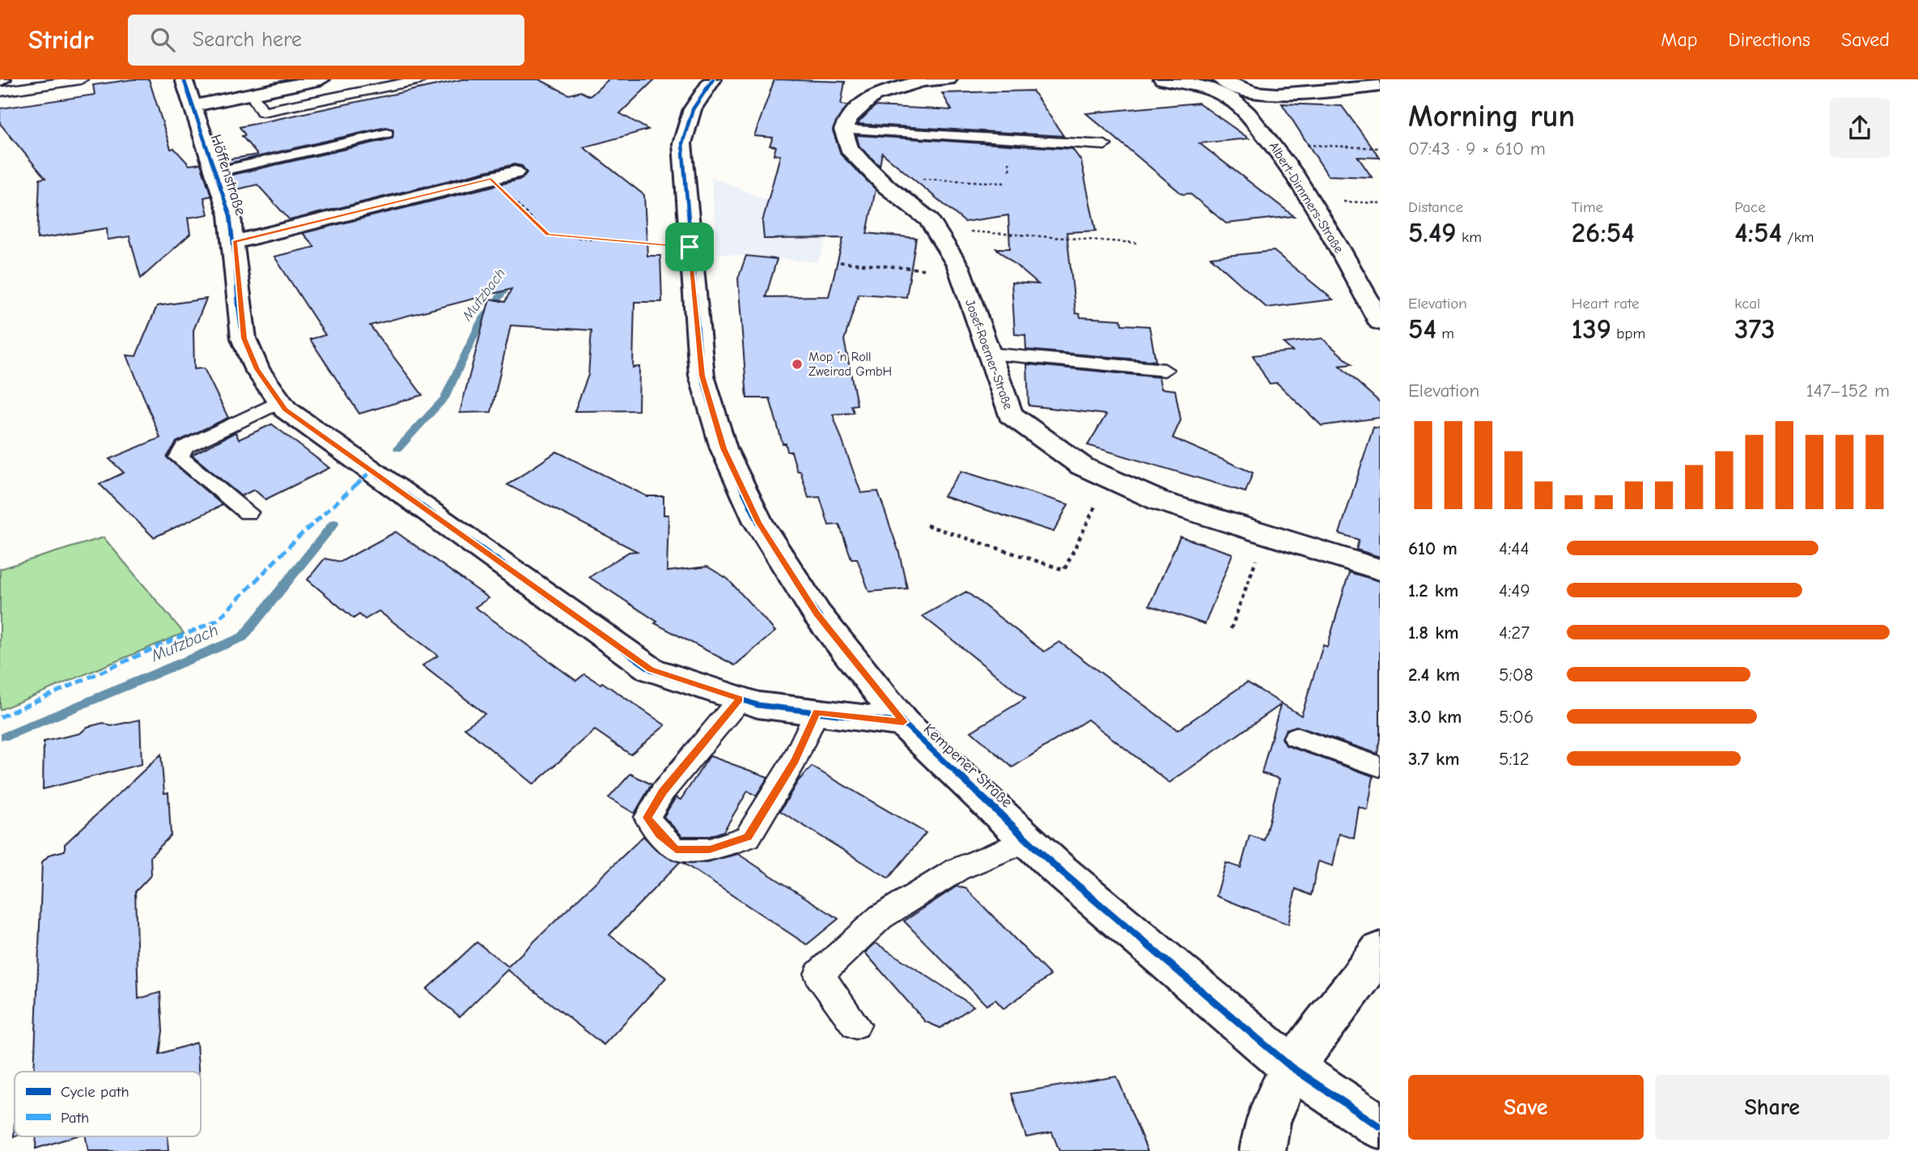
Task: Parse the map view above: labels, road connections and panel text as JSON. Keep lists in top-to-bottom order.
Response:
{
  "streets": {
    "street": [
      "Höffenstraße",
      "Albert-Dimmers-Straße",
      "Josef-Roemer-Straße",
      "Kempener Straße"
    ]
  },
  "crossings": [
    ["Höffenstraße", "Kempener Straße"]
  ],
  "water": ["Mutzbach"],
  "places": ["Mop ´n Roll Zweirad GmbH"],
  "legend": ["Cycle path", "Path"],
  "page": {
    "header": "Stridr",
    "search": "Search here",
    "nav": ["Map", "Directions", "Saved"],
    "heading": ["Morning run", "07:43 · 9 × 610 m"],
    "stats": [
      ["Distance", "5.49 km"],
      ["Time", "26:54"],
      ["Pace", "4:54 /km"],
      ["Elevation", "54 m"],
      ["Heart rate", "139 bpm"],
      ["kcal", "373"]
    ],
    "chart": ["Elevation", "147–152 m"],
    "list": [
      {
        "name": "610 m",
        "note": "4:44"
      },
      {
        "name": "1.2 km",
        "note": "4:49"
      },
      {
        "name": "1.8 km",
        "note": "4:27"
      },
      {
        "name": "2.4 km",
        "note": "5:08"
      },
      {
        "name": "3.0 km",
        "note": "5:06"
      },
      {
        "name": "3.7 km",
        "note": "5:12"
      }
    ],
    "buttons": ["Save", "Share"]
  }
}
